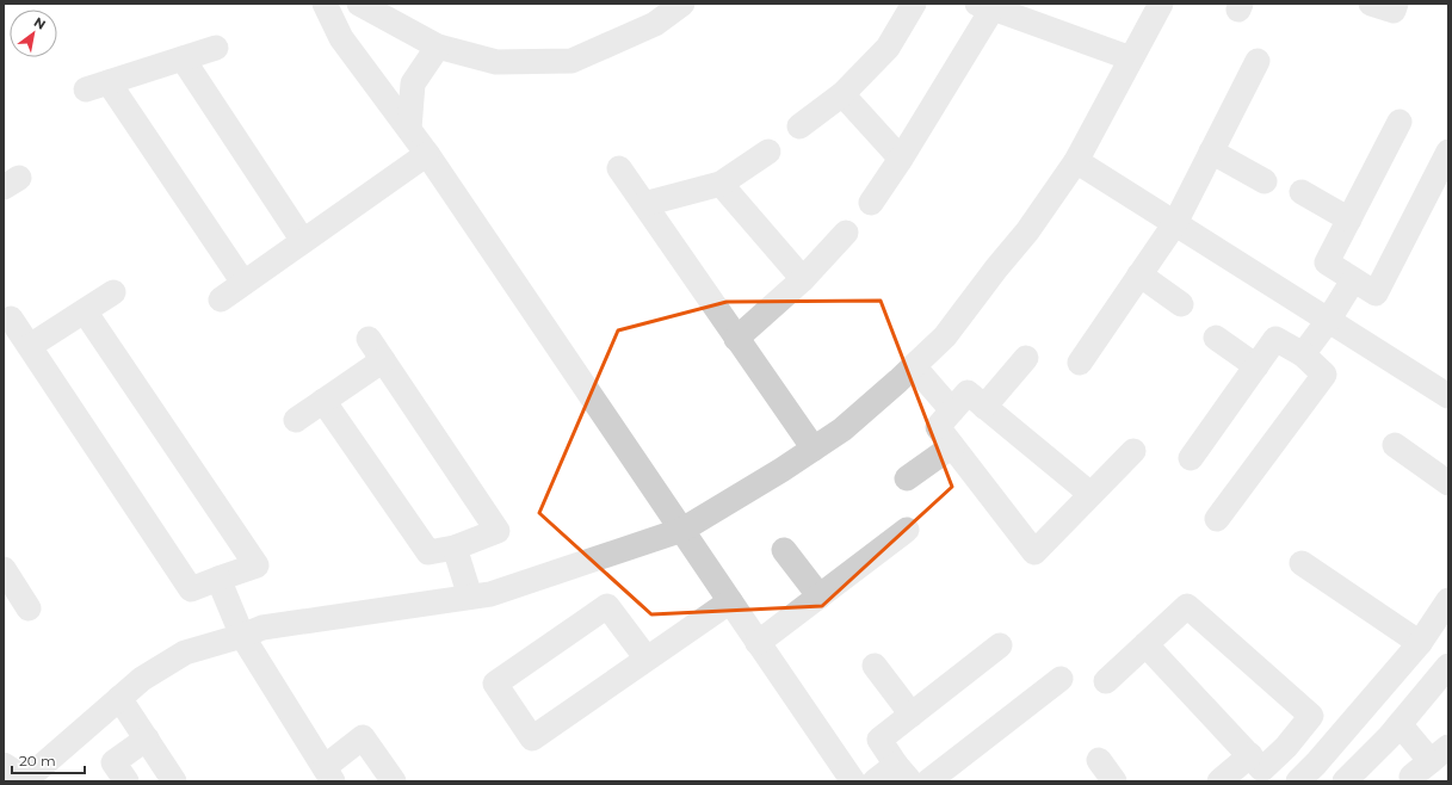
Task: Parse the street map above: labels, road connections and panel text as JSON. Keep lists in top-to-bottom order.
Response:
{
  "scale_bar": "20 m",
  "north": "top right"
}
